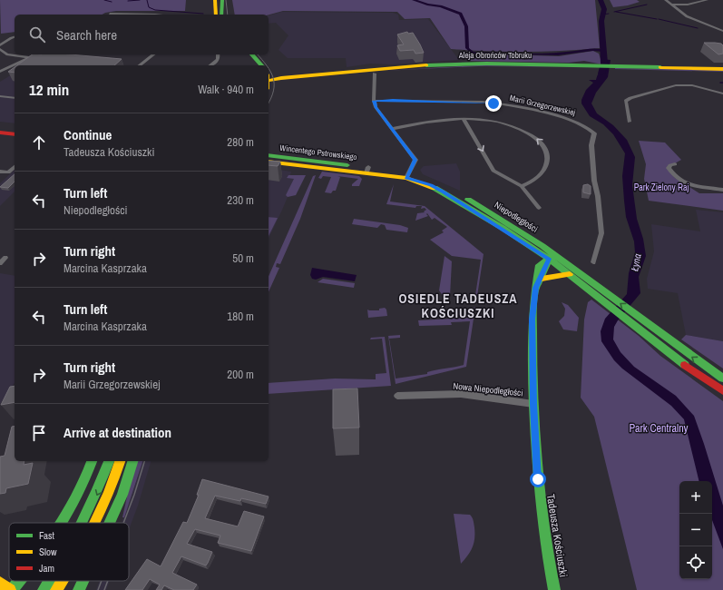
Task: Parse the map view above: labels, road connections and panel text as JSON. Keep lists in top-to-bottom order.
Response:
{
  "streets": {
    "main road": [
      "Aleja Obrońców Tobruku",
      "Wincentego Pstrowskiego",
      "Niepodległości",
      "Tadeusza Kościuszki"
    ],
    "street": ["Marii Grzegorzewskiej", "Nowa Niepodległości"]
  },
  "crossings": [
    ["Wincentego Pstrowskiego", "Niepodległości"],
    ["Niepodległości", "Tadeusza Kościuszki"],
    ["Nowa Niepodległości", "Tadeusza Kościuszki"]
  ],
  "districts": ["OSIEDLE TADEUSZA KOŚCIUSZKI"],
  "water": ["Łyna"],
  "parks": ["Park Zielony Raj", "Park Centralny"],
  "legend": ["Fast", "Slow", "Jam"],
  "page": {
    "search": "Search here",
    "heading": ["12 min", "Walk · 940 m"],
    "list": [
      ["Continue", "Tadeusza Kościuszki", "280 m"],
      ["Turn left", "Niepodległości", "230 m"],
      ["Turn right", "Marcina Kasprzaka", "50 m"],
      ["Turn left", "Marcina Kasprzaka", "180 m"],
      ["Turn right", "Marii Grzegorzewskiej", "200 m"],
      "Arrive at destination"
    ],
    "map_buttons": ["+", "−"]
  }
}
